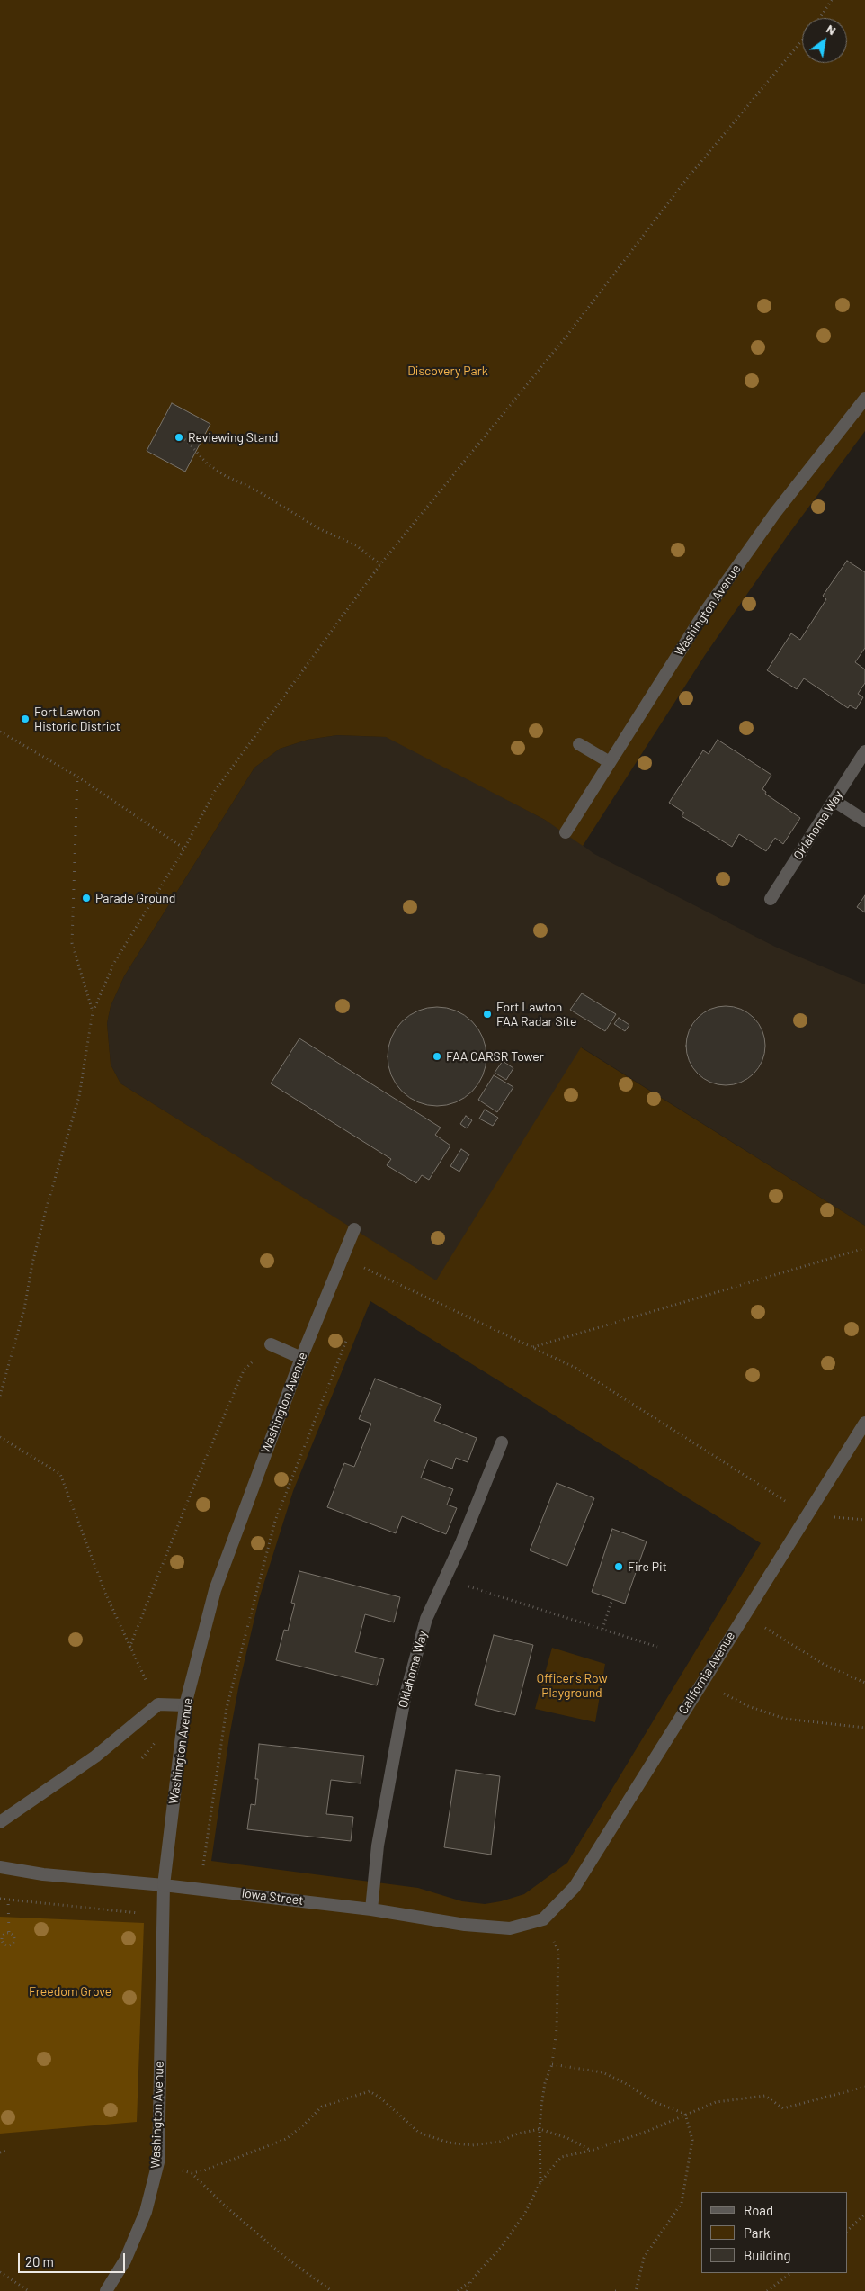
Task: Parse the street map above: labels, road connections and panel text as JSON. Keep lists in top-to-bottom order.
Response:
{
  "streets": {
    "street": [
      "Washington Avenue",
      "Oklahoma Way",
      "California Avenue",
      "Iowa Street"
    ]
  },
  "crossings": [
    ["Washington Avenue", "Iowa Street"],
    ["Oklahoma Way", "Iowa Street"],
    ["California Avenue", "Iowa Street"]
  ],
  "parks": ["Discovery Park", "Officer's Row Playground", "Freedom Grove"],
  "places": [
    "Reviewing Stand",
    "Fort Lawton Historic District",
    "Parade Ground",
    "Fort Lawton FAA Radar Site",
    "FAA CARSR Tower",
    "Fire Pit"
  ],
  "legend": ["Road", "Park", "Building"],
  "scale_bar": "20 m",
  "north": "top right"
}
